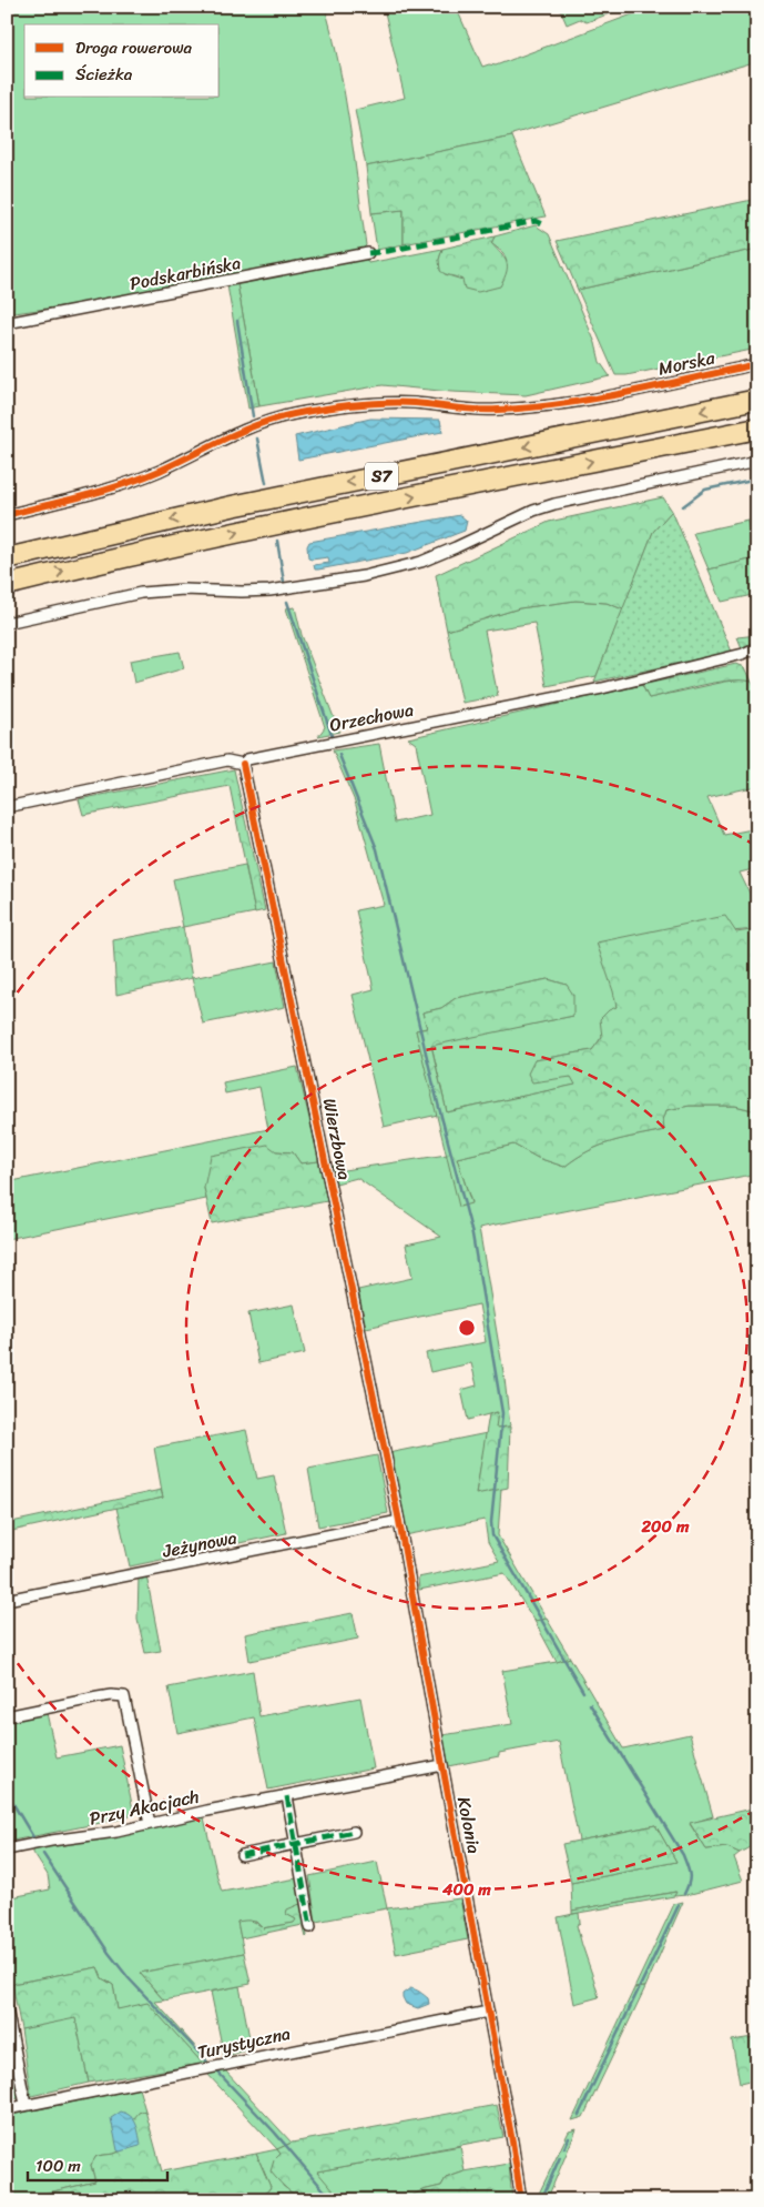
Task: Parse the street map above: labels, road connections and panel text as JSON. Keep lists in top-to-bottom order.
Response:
{
  "streets": {
    "highway": ["S7"],
    "street": [
      "Podskarbińska",
      "Morska",
      "Orzechowa",
      "Wierzbowa",
      "Jeżynowa",
      "Przy Akacjach",
      "Kolonia",
      "Turystyczna"
    ]
  },
  "crossings": [
    ["Orzechowa", "Wierzbowa"],
    ["Wierzbowa", "Jeżynowa"],
    ["Wierzbowa", "Kolonia"],
    ["Jeżynowa", "Kolonia"],
    ["Przy Akacjach", "Kolonia"],
    ["Kolonia", "Turystyczna"]
  ],
  "legend": ["Droga rowerowa", "Ścieżka"],
  "scale_bar": "100 m",
  "rings": ["200 m", "400 m"]
}
